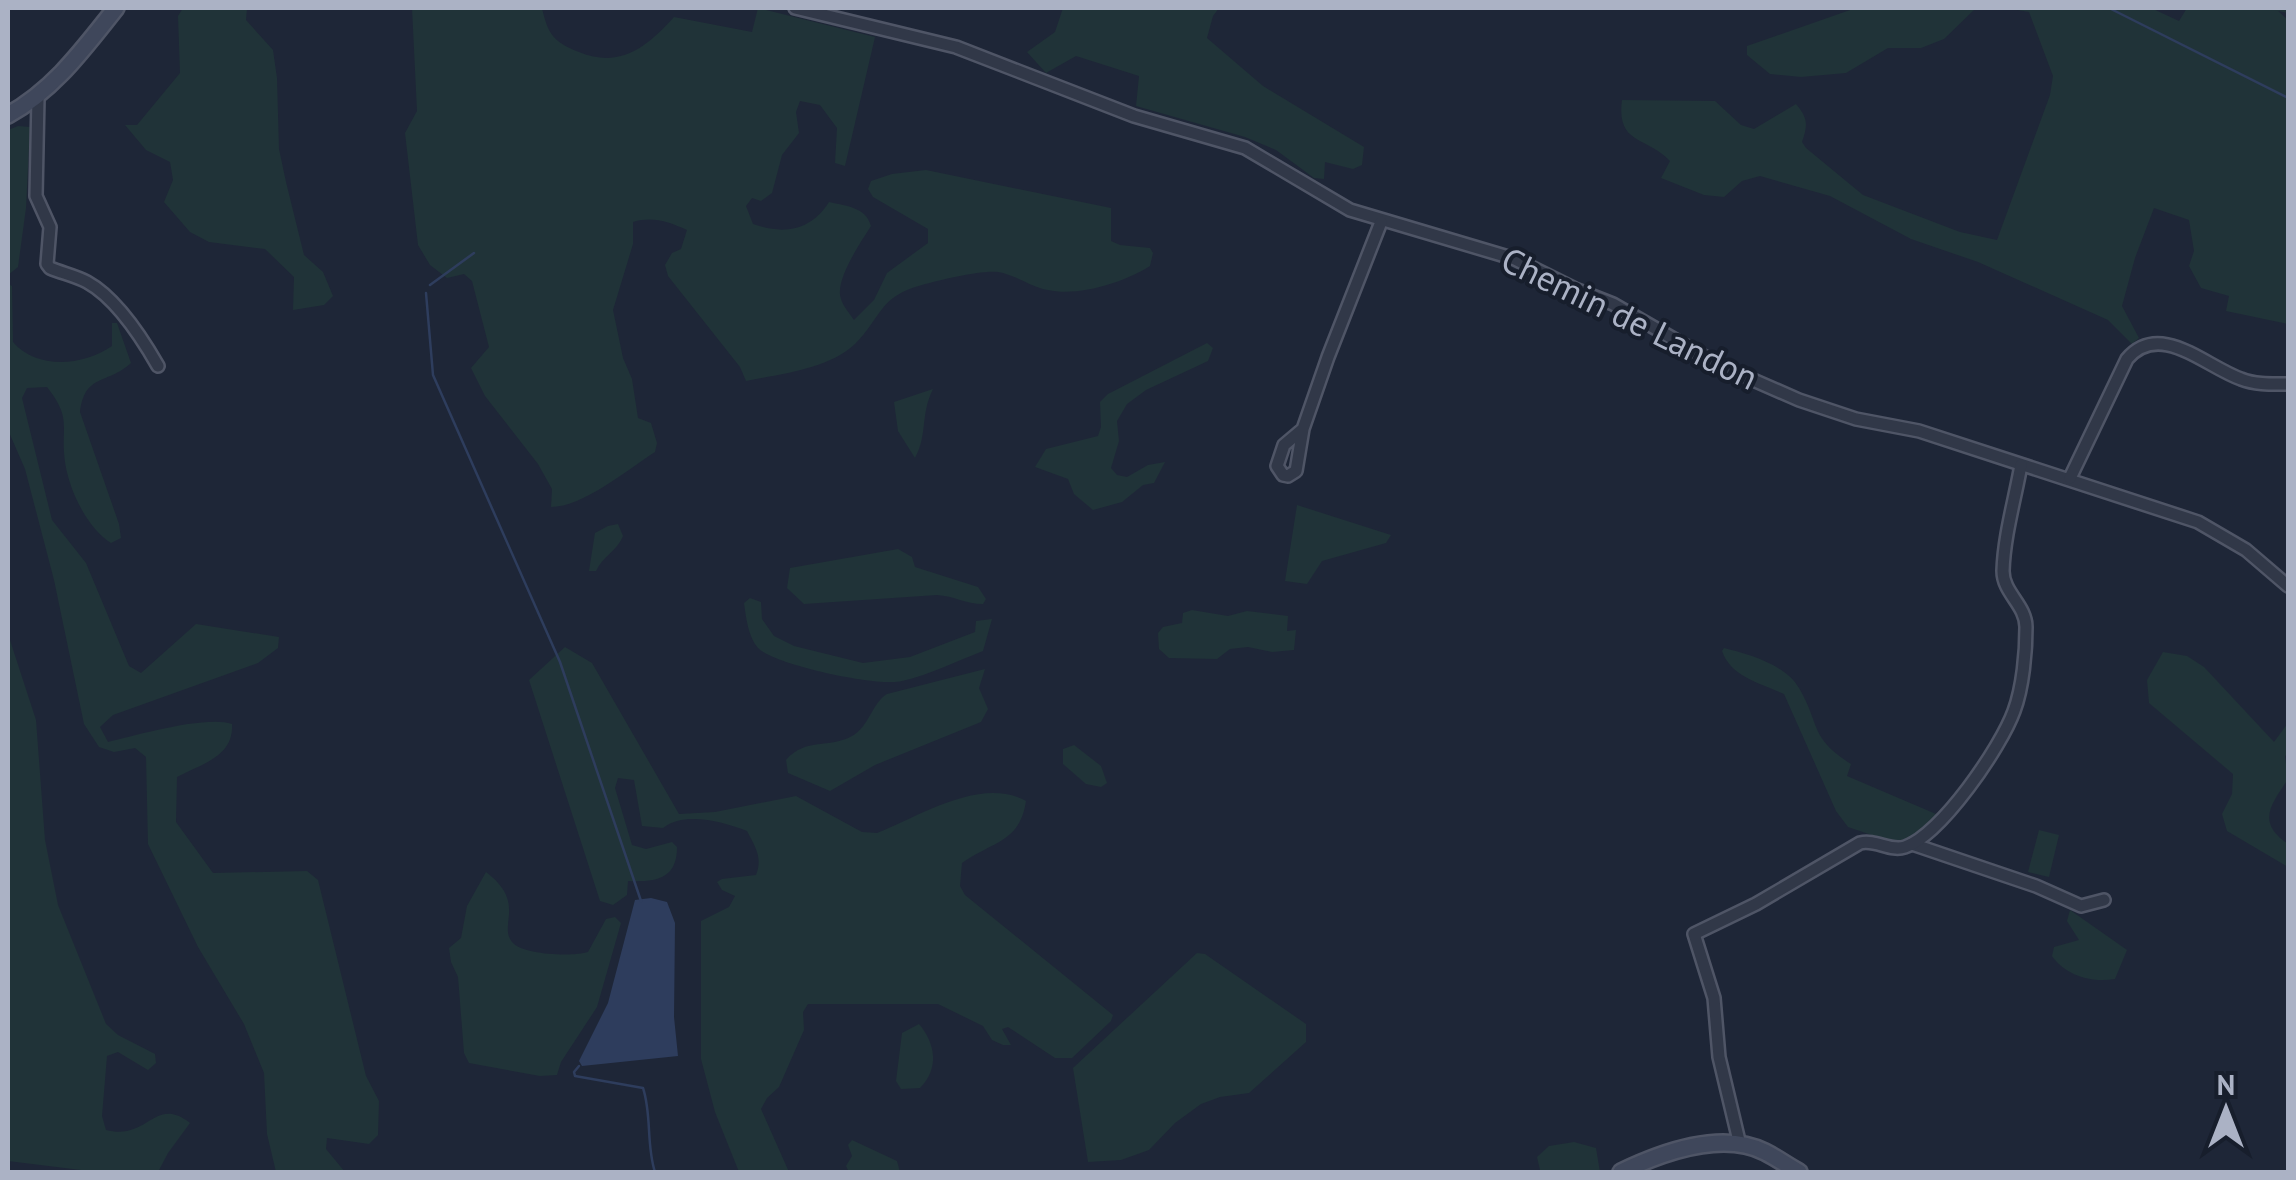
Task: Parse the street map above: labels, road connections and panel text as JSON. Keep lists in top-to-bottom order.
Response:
{
  "streets": {
    "street": ["Chemin de Landon"]
  },
  "north": "top"
}
